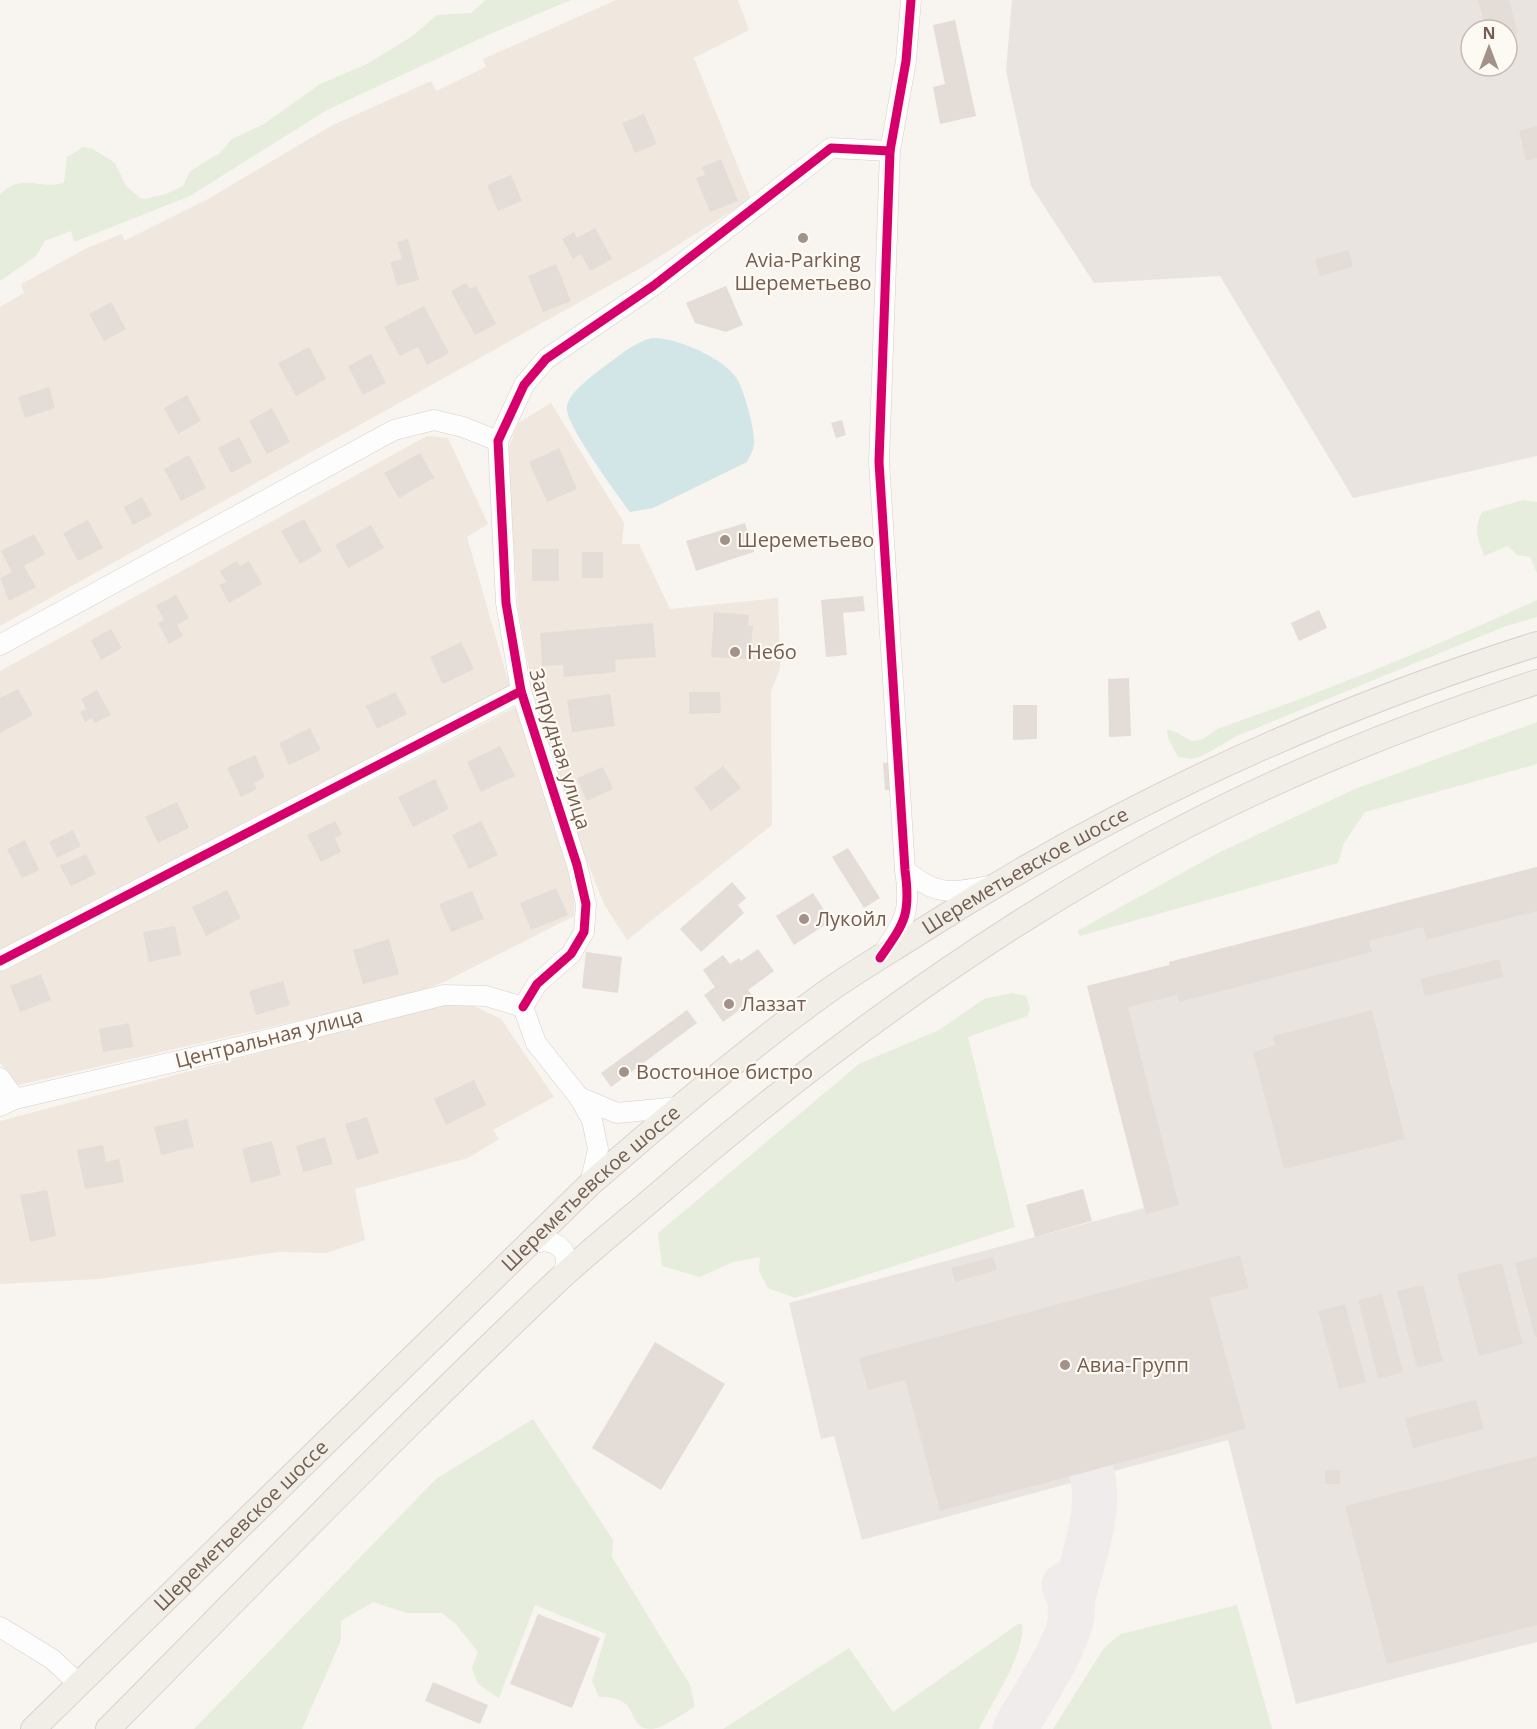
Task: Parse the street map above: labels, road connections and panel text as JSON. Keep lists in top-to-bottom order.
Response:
{
  "streets": {
    "main road": ["Шереметьевское шоссе"],
    "street": ["Запрудная улица", "Центральная улица"]
  },
  "crossings": [
    ["Запрудная улица", "Центральная улица"]
  ],
  "places": [
    "Avia-Parking Шереметьево",
    "Шереметьево",
    "Небо",
    "Лукойл",
    "Лаззат",
    "Восточное бистро",
    "Авиа-Групп"
  ],
  "north": "top"
}
